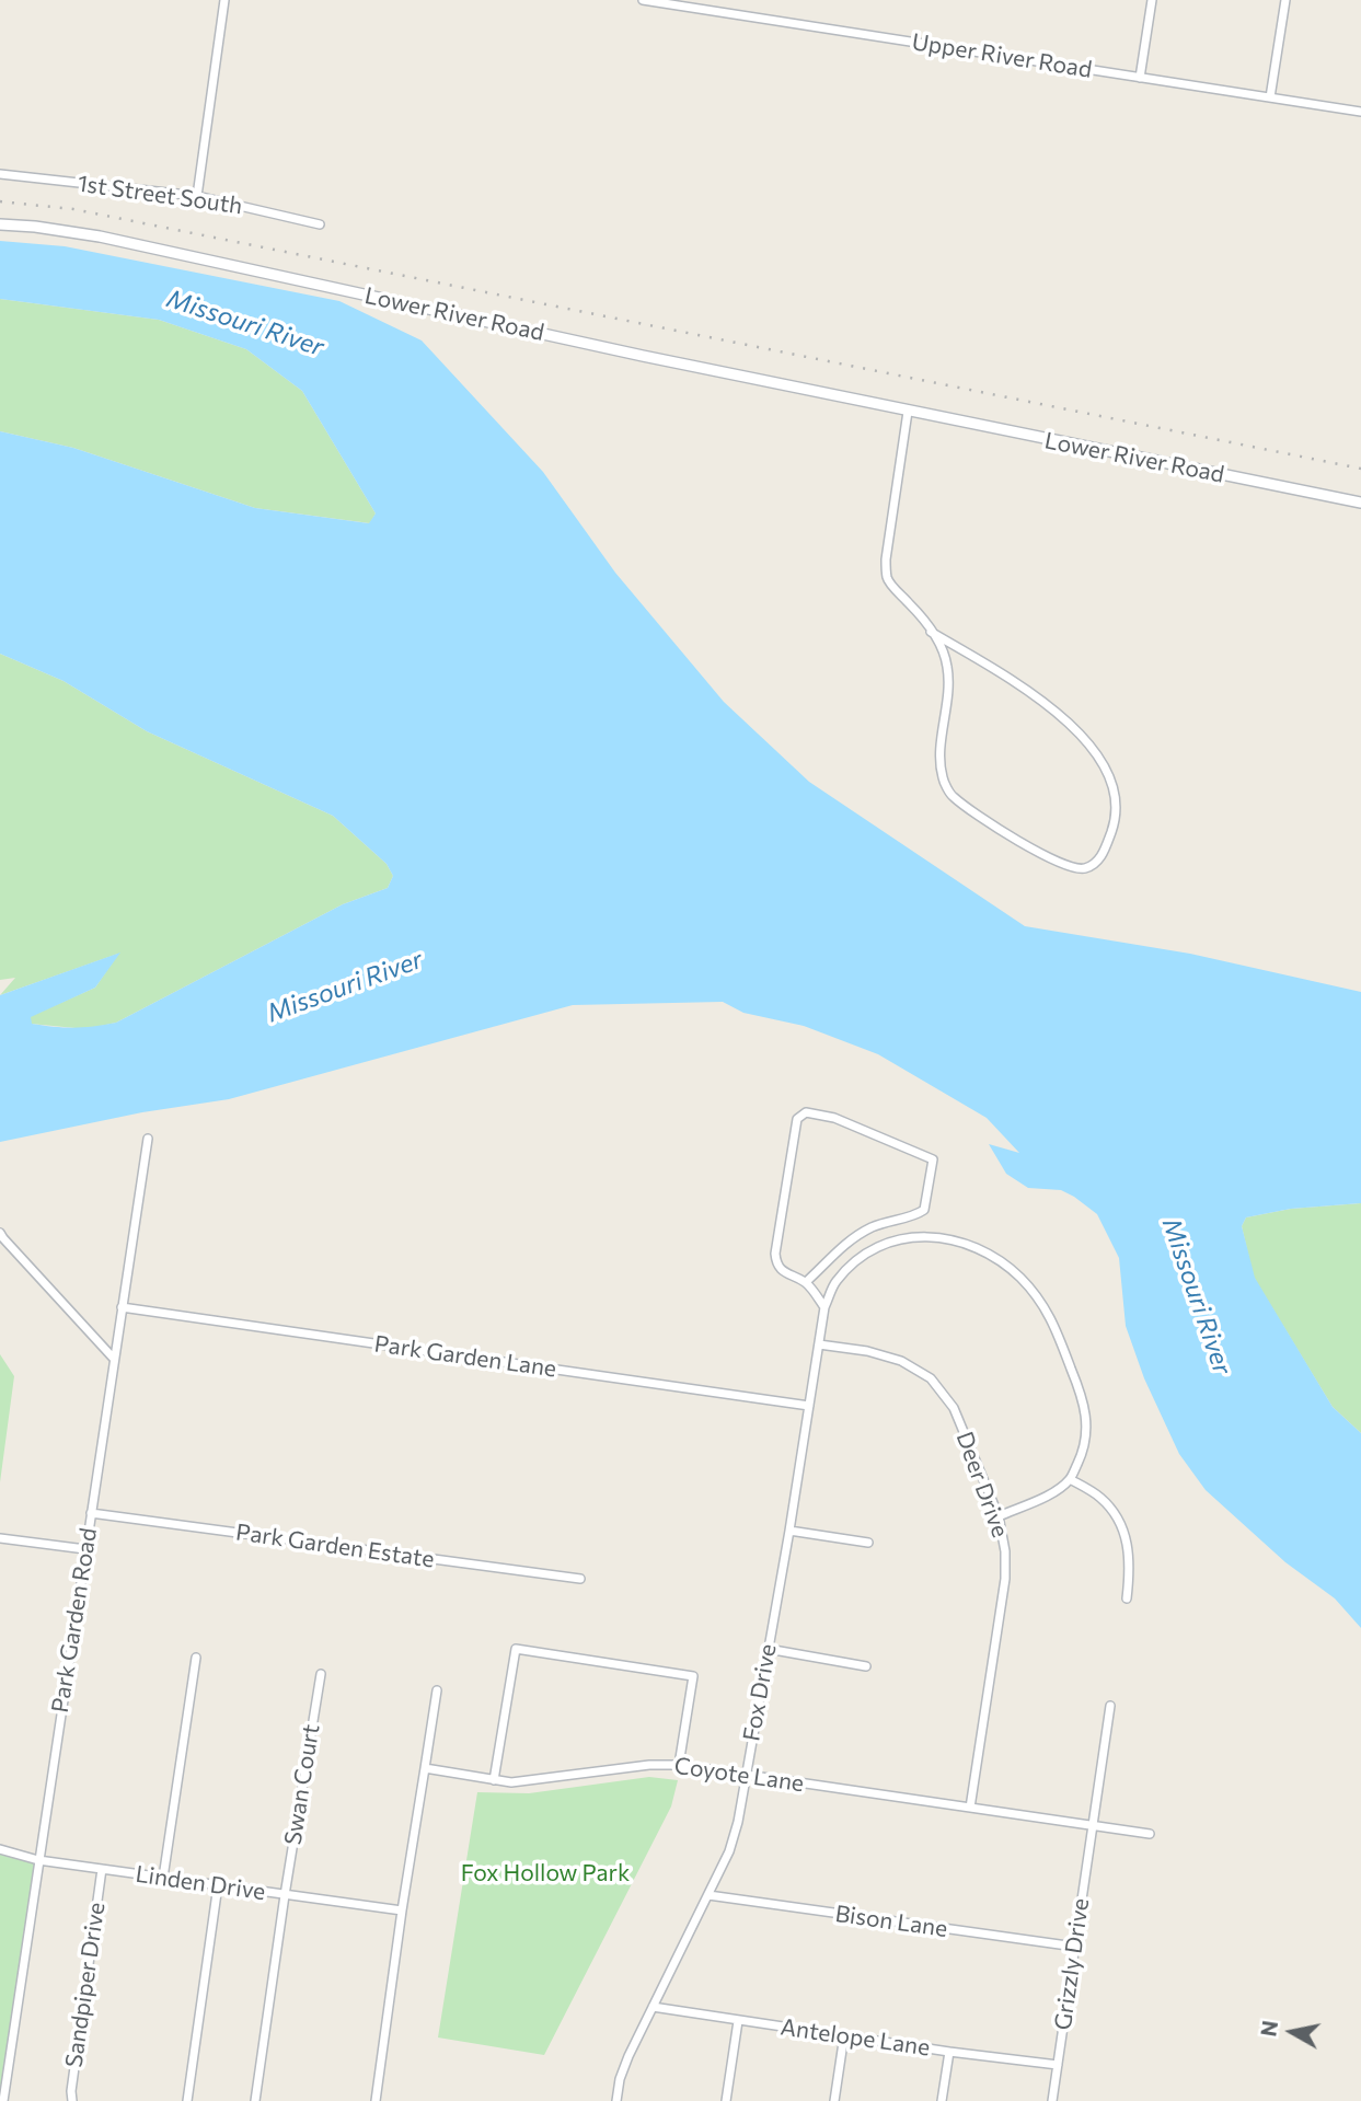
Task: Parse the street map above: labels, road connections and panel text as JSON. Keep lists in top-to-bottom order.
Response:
{
  "streets": {
    "street": [
      "Upper River Road",
      "1st Street South",
      "Lower River Road",
      "Park Garden Lane",
      "Deer Drive",
      "Park Garden Estate",
      "Park Garden Road",
      "Fox Drive",
      "Coyote Lane",
      "Swan Court",
      "Linden Drive",
      "Bison Lane",
      "Grizzly Drive",
      "Sandpiper Drive",
      "Antelope Lane"
    ]
  },
  "crossings": [
    ["Park Garden Lane", "Park Garden Road"],
    ["Park Garden Lane", "Fox Drive"],
    ["Deer Drive", "Fox Drive"],
    ["Deer Drive", "Coyote Lane"],
    ["Park Garden Estate", "Park Garden Road"],
    ["Park Garden Road", "Linden Drive"],
    ["Fox Drive", "Coyote Lane"],
    ["Fox Drive", "Bison Lane"],
    ["Fox Drive", "Antelope Lane"],
    ["Coyote Lane", "Grizzly Drive"],
    ["Swan Court", "Linden Drive"],
    ["Linden Drive", "Sandpiper Drive"],
    ["Bison Lane", "Grizzly Drive"],
    ["Grizzly Drive", "Antelope Lane"]
  ],
  "water": ["Missouri River"],
  "parks": ["Fox Hollow Park"],
  "north": "left"
}
